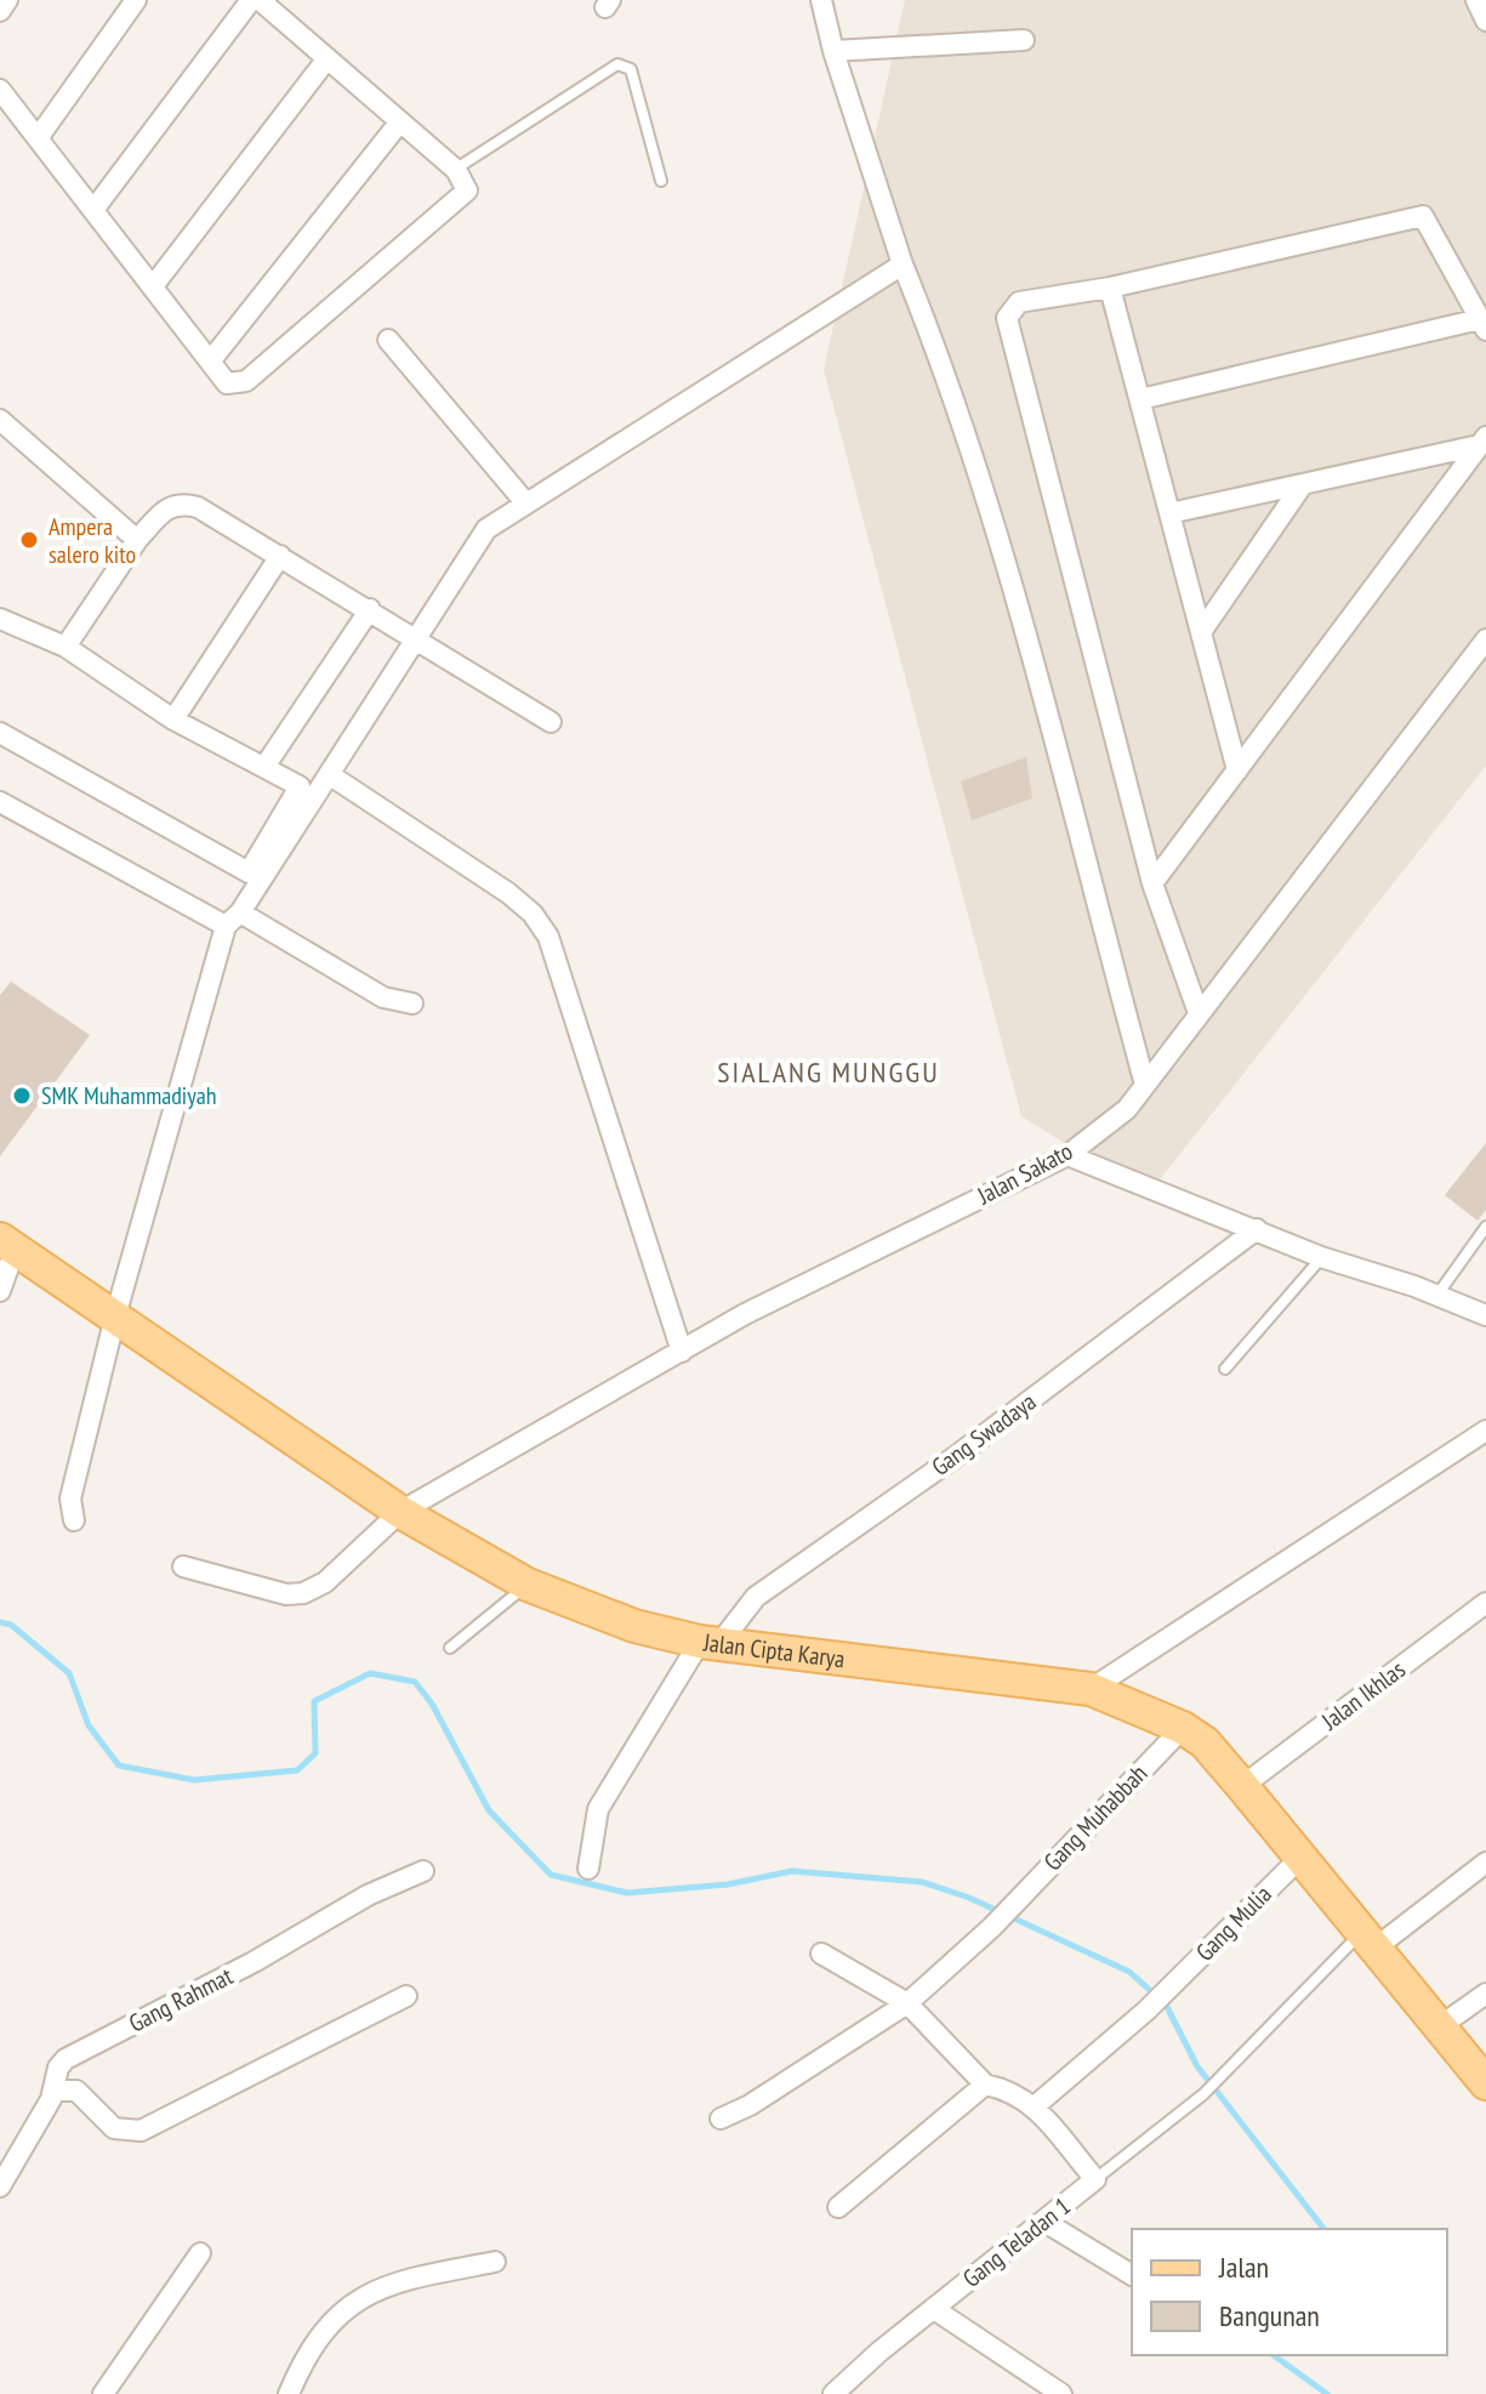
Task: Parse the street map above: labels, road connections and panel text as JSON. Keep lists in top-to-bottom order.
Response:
{
  "streets": {
    "main road": ["Jalan Cipta Karya"],
    "street": [
      "Jalan Sakato",
      "Gang Swadaya",
      "Jalan Ikhlas",
      "Gang Muhabbah",
      "Gang Mulia",
      "Gang Rahmat",
      "Gang Teladan 1"
    ]
  },
  "crossings": [
    ["Jalan Sakato", "Jalan Cipta Karya"],
    ["Gang Swadaya", "Jalan Cipta Karya"],
    ["Jalan Cipta Karya", "Jalan Ikhlas"],
    ["Jalan Cipta Karya", "Gang Muhabbah"],
    ["Jalan Cipta Karya", "Gang Mulia"],
    ["Jalan Cipta Karya", "Gang Teladan 1"]
  ],
  "districts": ["SIALANG MUNGGU"],
  "places": ["Ampera salero kito", "SMK Muhammadiyah"],
  "legend": ["Jalan", "Bangunan"]
}
